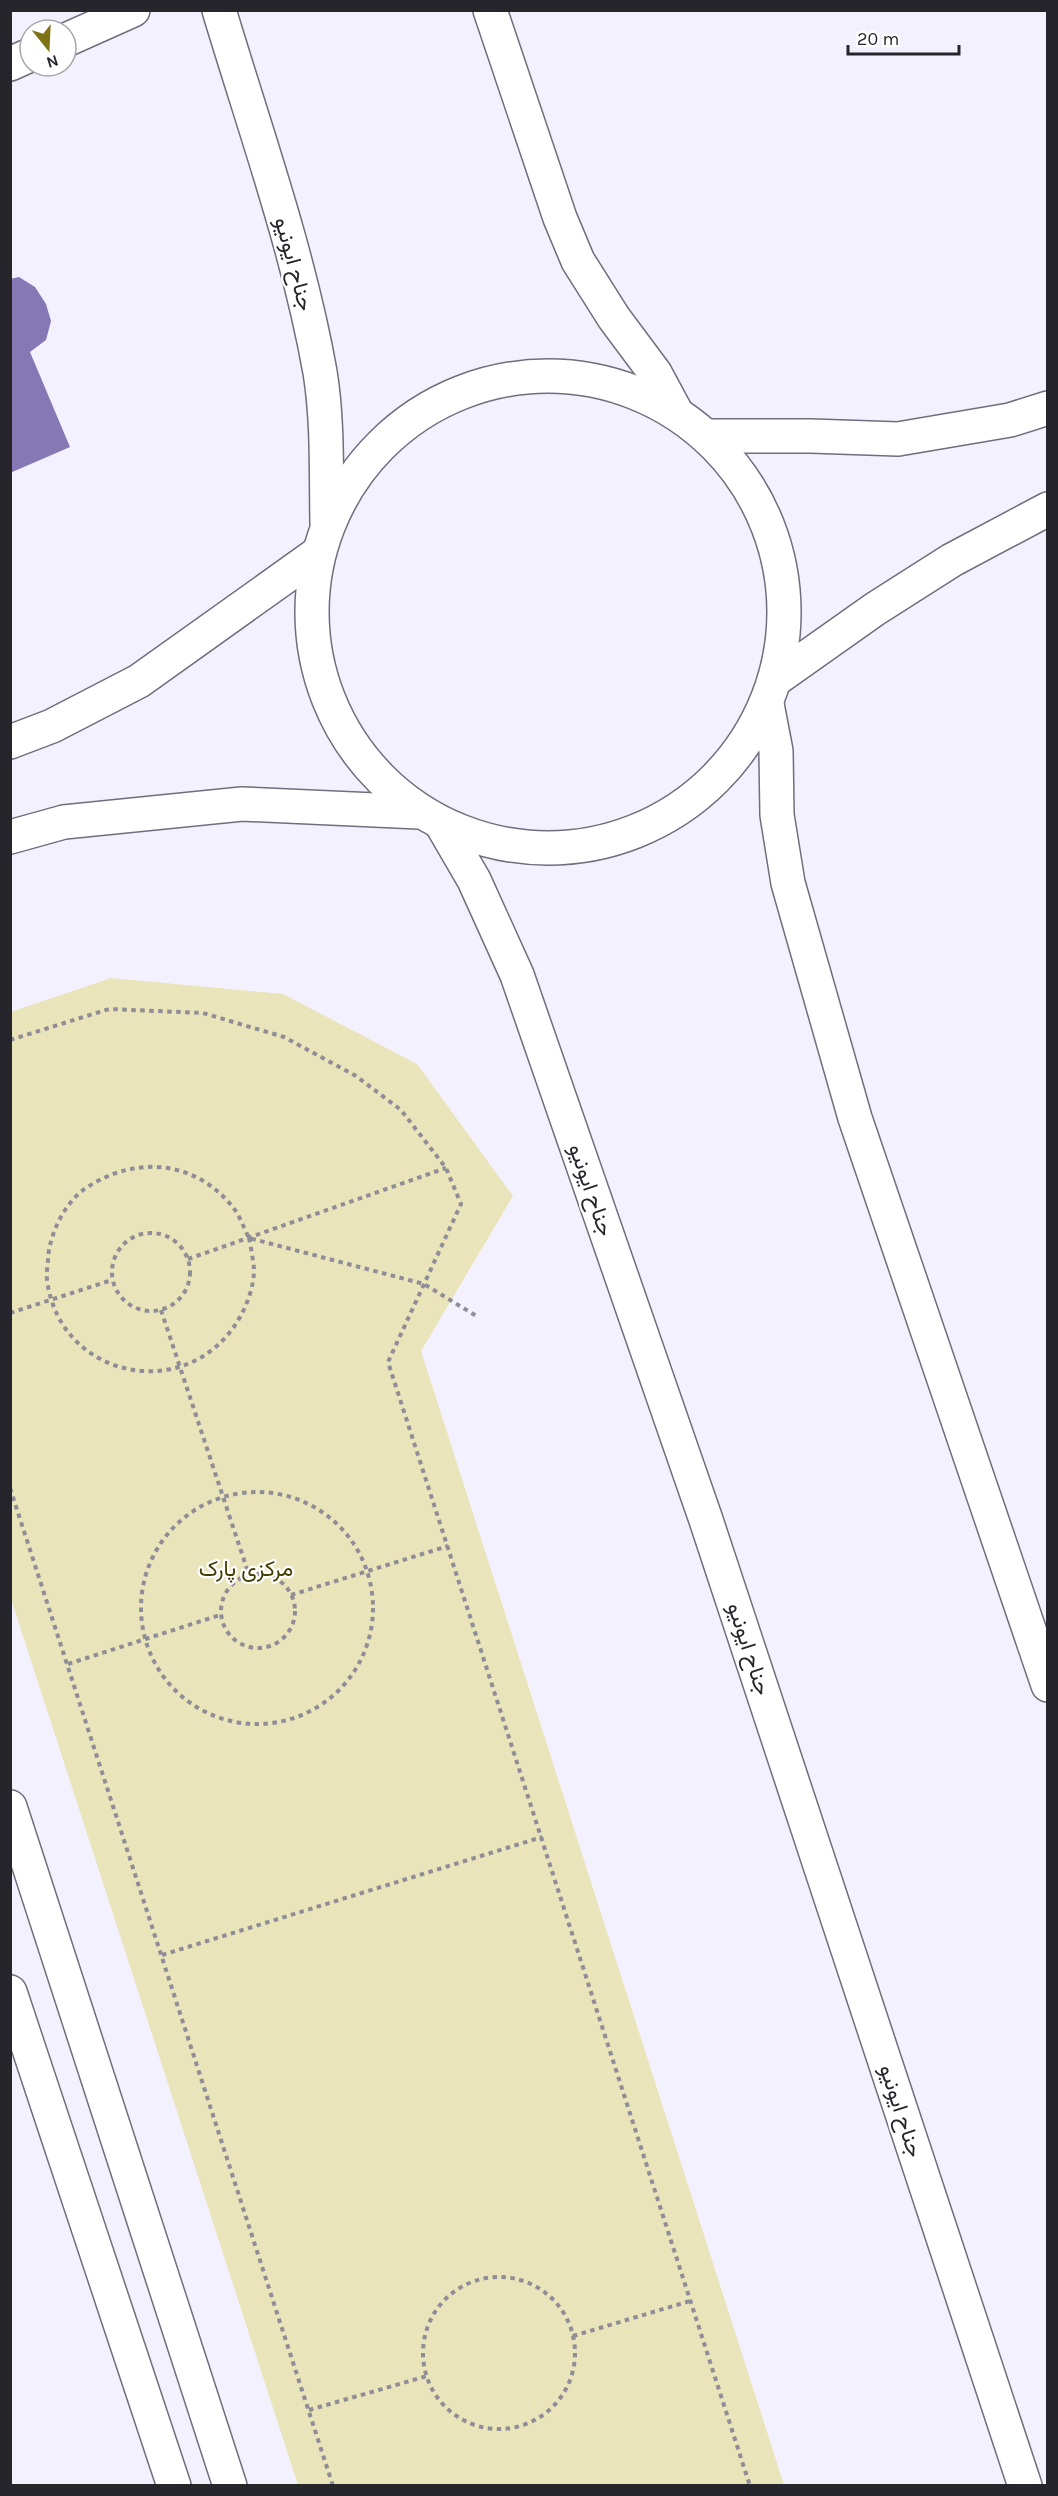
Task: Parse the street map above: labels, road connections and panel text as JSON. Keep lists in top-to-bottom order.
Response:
{
  "streets": {
    "main road": ["جناح ایونیو"]
  },
  "parks": ["مرکزی پارک"],
  "scale_bar": "20 m",
  "north": "bottom"
}
